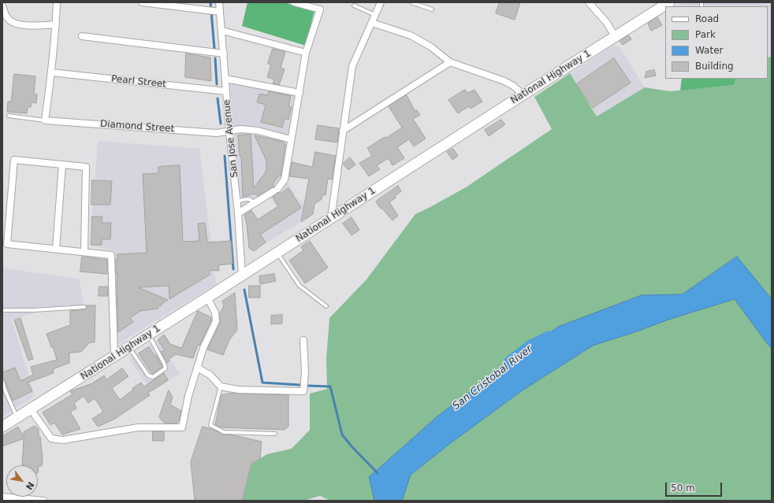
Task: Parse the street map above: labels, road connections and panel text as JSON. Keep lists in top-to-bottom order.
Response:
{
  "streets": {
    "highway": ["National Highway 1"],
    "street": ["Pearl Street", "Diamond Street", "San Jose Avenue"]
  },
  "crossings": [
    ["National Highway 1", "San Jose Avenue"],
    ["Pearl Street", "San Jose Avenue"],
    ["Diamond Street", "San Jose Avenue"]
  ],
  "water": ["San Cristobal River"],
  "legend": [
    "Road",
    "Park",
    "Water",
    "Building"
  ],
  "scale_bar": "50 m",
  "north": "bottom right"
}
